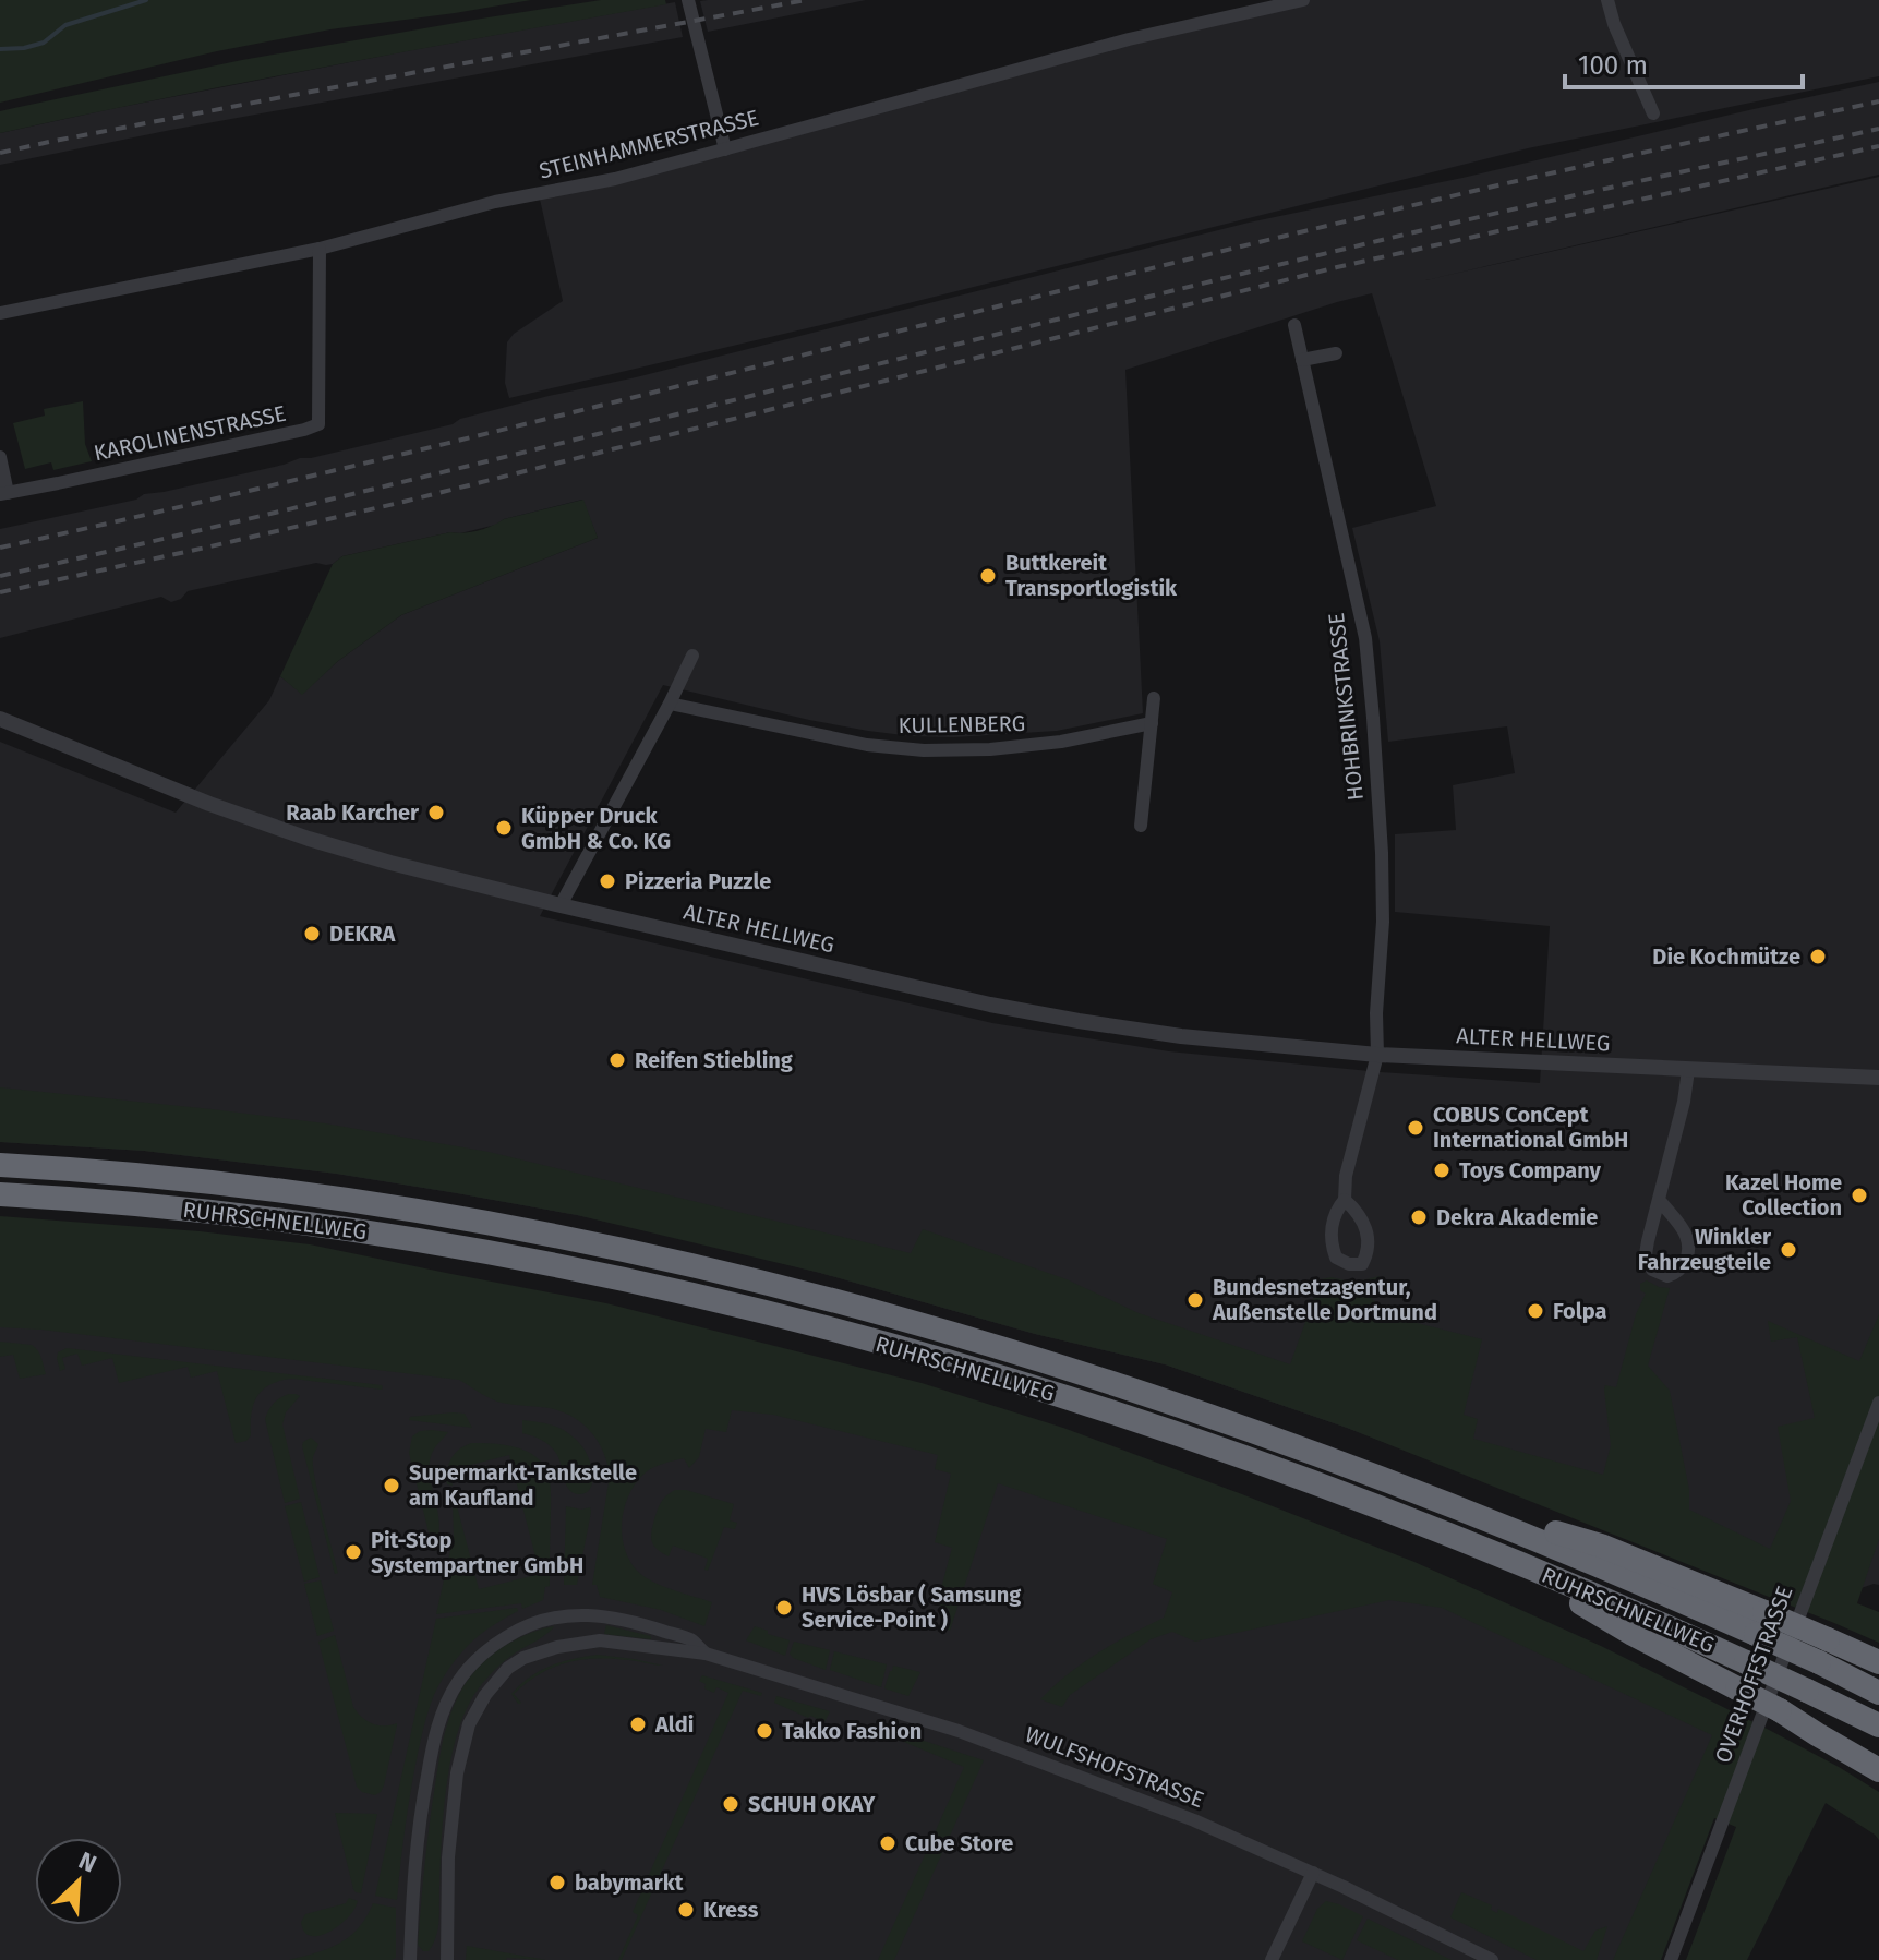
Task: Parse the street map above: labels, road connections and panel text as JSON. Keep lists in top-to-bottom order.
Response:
{
  "streets": {
    "highway": ["RUHRSCHNELLWEG"],
    "street": [
      "STEINHAMMERSTRASSE",
      "KAROLINENSTRASSE",
      "HOHBRINKSTRASSE",
      "KULLENBERG",
      "ALTER HELLWEG",
      "OVERHOFFSTRASSE",
      "WULFSHOFSTRASSE"
    ]
  },
  "crossings": [
    ["STEINHAMMERSTRASSE", "KAROLINENSTRASSE"],
    ["HOHBRINKSTRASSE", "ALTER HELLWEG"]
  ],
  "places": [
    "Buttkereit Transportlogistik",
    "Raab Karcher",
    "Küpper Druck GmbH & Co. KG",
    "Pizzeria Puzzle",
    "DEKRA",
    "Die Kochmütze",
    "Reifen Stiebling",
    "COBUS ConCept International GmbH",
    "Toys Company",
    "Kazel Home Collection",
    "Dekra Akademie",
    "Winkler Fahrzeugteile",
    "Bundesnetzagentur, Außenstelle Dortmund",
    "Folpa",
    "Supermarkt-Tankstelle am Kaufland",
    "Pit-Stop Systempartner GmbH",
    "HVS Lösbar ( Samsung Service-Point )",
    "Aldi",
    "Takko Fashion",
    "SCHUH OKAY",
    "Cube Store",
    "babymarkt",
    "Kress"
  ],
  "scale_bar": "100 m",
  "north": "top right"
}
